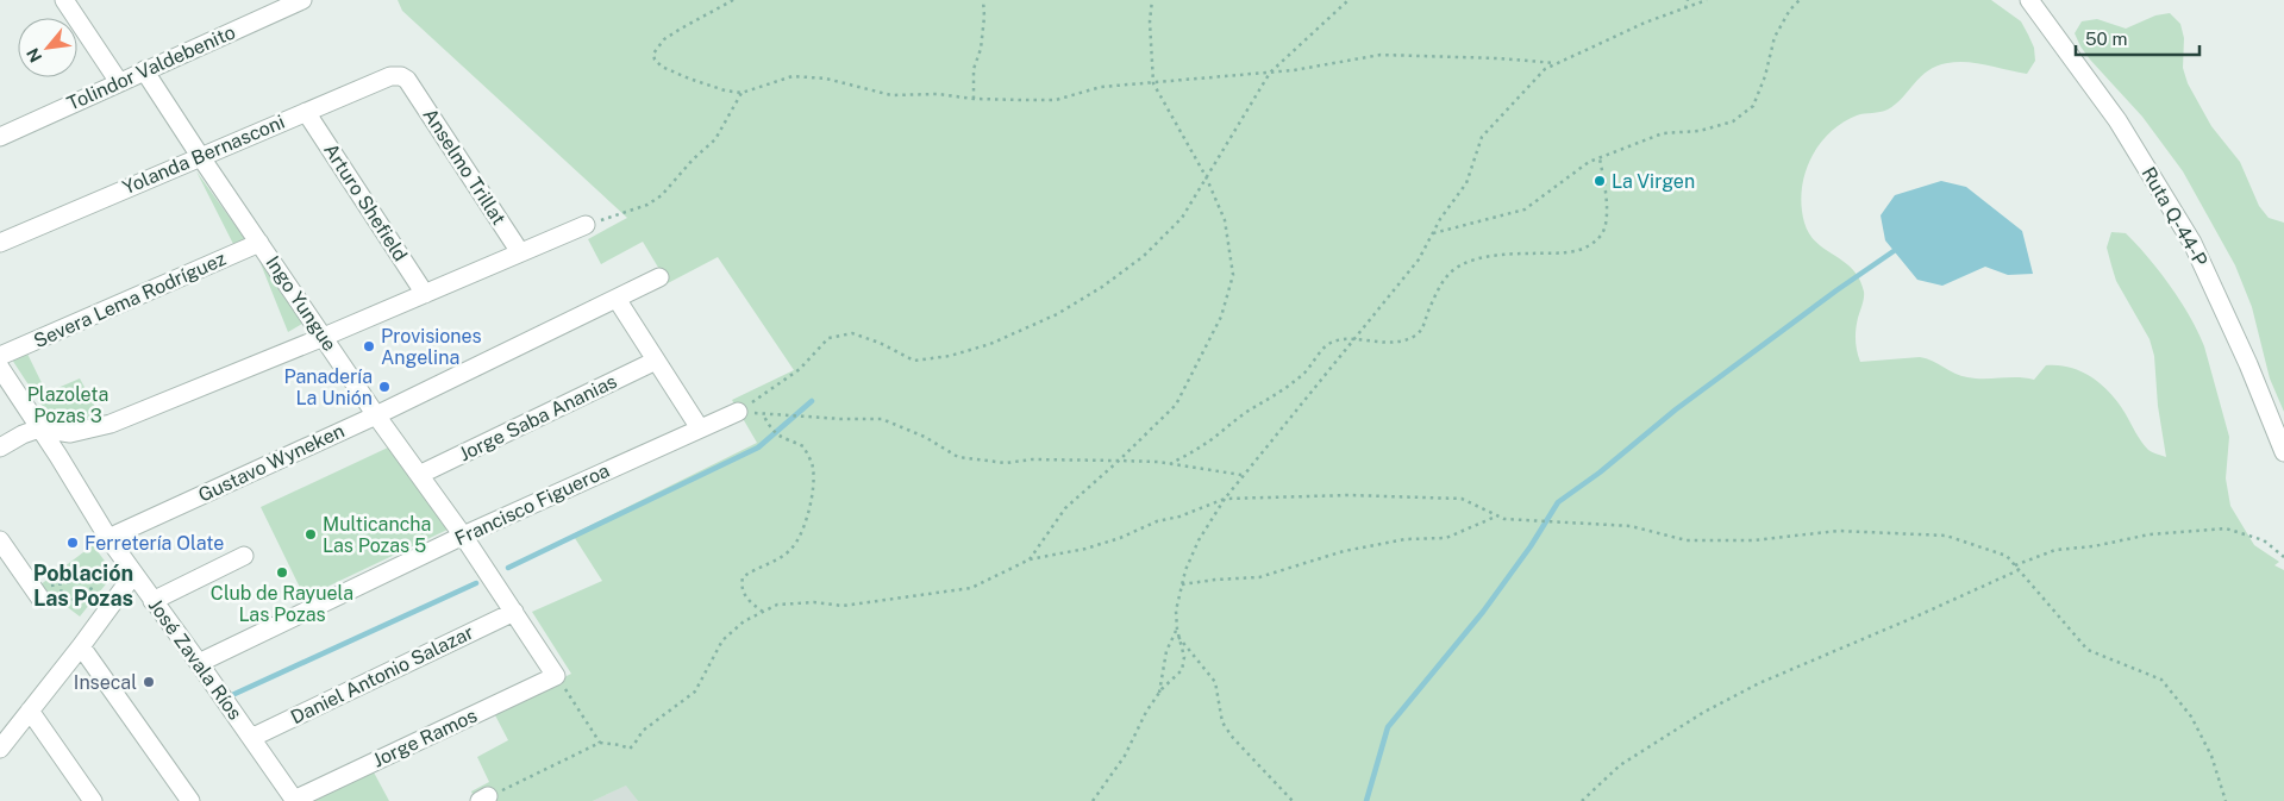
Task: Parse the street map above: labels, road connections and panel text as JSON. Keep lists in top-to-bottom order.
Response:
{
  "streets": {
    "street": [
      "Tolindor Valdebenito",
      "Yolanda Bernasconi",
      "Anselmo Trillat",
      "Arturo Shefield",
      "Ruta Q-44-P",
      "Severa Lema Rodríguez",
      "Ingo Yungue",
      "Jorge Saba Ananias",
      "Gustavo Wyneken",
      "Francisco Figueroa",
      "José Zavala Ríos",
      "Daniel Antonio Salazar",
      "Jorge Ramos"
    ]
  },
  "crossings": [
    ["Tolindor Valdebenito", "Ingo Yungue"],
    ["Yolanda Bernasconi", "Anselmo Trillat"],
    ["Yolanda Bernasconi", "Arturo Shefield"],
    ["Yolanda Bernasconi", "Ingo Yungue"],
    ["Severa Lema Rodríguez", "Ingo Yungue"],
    ["Ingo Yungue", "Jorge Saba Ananias"],
    ["Ingo Yungue", "Gustavo Wyneken"],
    ["Ingo Yungue", "Francisco Figueroa"],
    ["Ingo Yungue", "Daniel Antonio Salazar"],
    ["Ingo Yungue", "Jorge Ramos"],
    ["Gustavo Wyneken", "José Zavala Ríos"],
    ["Francisco Figueroa", "José Zavala Ríos"],
    ["José Zavala Ríos", "Daniel Antonio Salazar"],
    ["José Zavala Ríos", "Jorge Ramos"]
  ],
  "districts": ["Población Las Pozas"],
  "parks": ["Plazoleta Pozas 3"],
  "places": [
    "La Virgen",
    "Provisiones Angelina",
    "Panadería La Unión",
    "Multicancha Las Pozas 5",
    "Ferretería Olate",
    "Club de Rayuela Las Pozas",
    "Insecal"
  ],
  "scale_bar": "50 m",
  "north": "bottom left"
}
